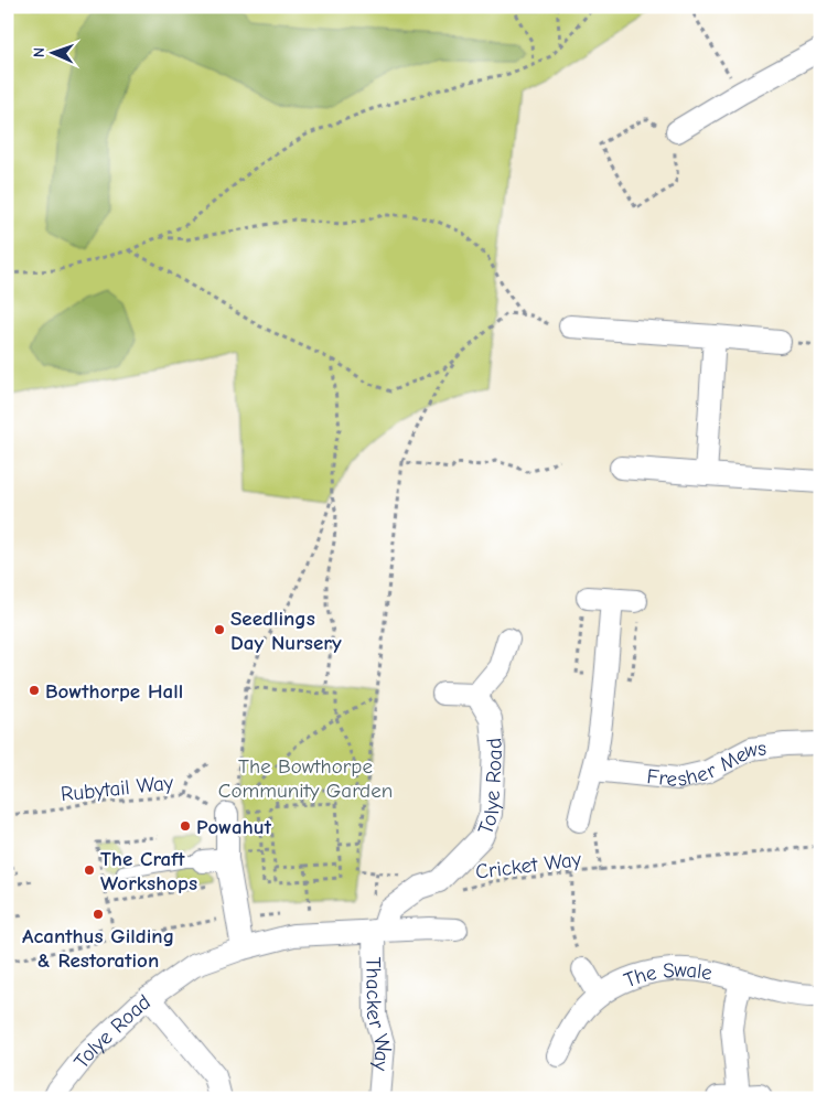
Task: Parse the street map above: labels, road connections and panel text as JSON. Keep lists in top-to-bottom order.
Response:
{
  "streets": {
    "street": [
      "Fresher Mews",
      "Tolye Road",
      "The Swale",
      "Thacker Way"
    ],
    "path": ["Rubytail Way", "Cricket Way"]
  },
  "crossings": [
    ["Tolye Road", "Cricket Way"],
    ["Tolye Road", "Thacker Way"]
  ],
  "parks": ["The Bowthorpe Community Garden"],
  "places": [
    "Seedlings Day Nursery",
    "Bowthorpe Hall",
    "Powahut",
    "The Craft Workshops",
    "Acanthus Gilding & Restoration"
  ],
  "north": "left"
}
